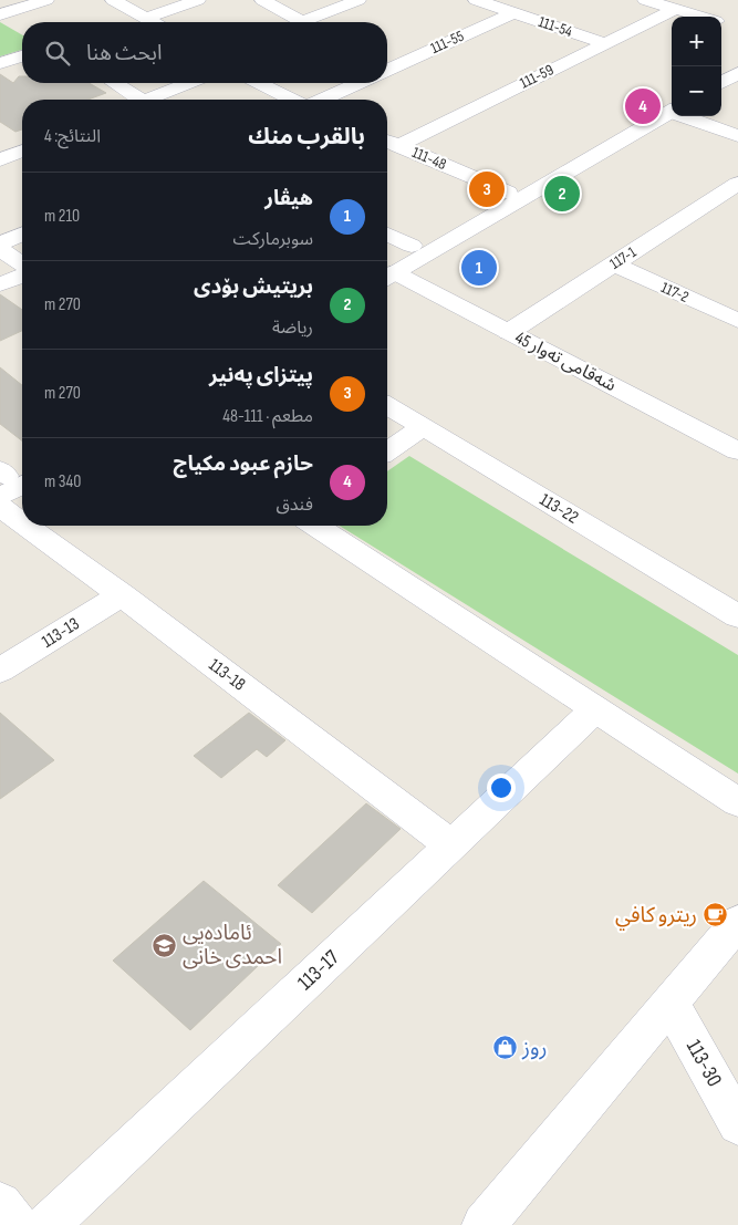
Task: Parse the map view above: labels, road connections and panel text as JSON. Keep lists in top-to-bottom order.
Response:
{
  "streets": {
    "street": [
      "111-54",
      "111-55",
      "111-59",
      "111-48",
      "117-1",
      "117-2",
      "شەقامی تەوار 45",
      "113-22",
      "113-13",
      "113-18",
      "113-17",
      "113-30"
    ]
  },
  "crossings": [
    ["111-54", "111-55"],
    ["111-54", "111-59"],
    ["111-59", "111-48"],
    ["117-1", "117-2"],
    ["117-1", "شەقامی تەوار 45"],
    ["113-13", "113-18"],
    ["113-18", "113-17"]
  ],
  "places": {
    "cafe": ["ريترو كافي"],
    "school or university": ["ئامادەیی احمدی خانی"],
    "shop": ["روز"]
  },
  "page": {
    "map_buttons": ["+", "−"],
    "search": "ابحث هنا",
    "pins": [
      "4",
      "3",
      "2",
      "1"
    ],
    "heading": ["بالقرب منك", "النتائج: 4"],
    "list": [
      {
        "mark": "1",
        "name": "هيڤار",
        "note": "سوبرماركت",
        "value": "210 m"
      },
      {
        "mark": "2",
        "name": "بریتیش بۆدی",
        "note": "رياضة",
        "value": "270 m"
      },
      {
        "mark": "3",
        "name": "پیتزای پەنیر",
        "note": "مطعم · 111-48",
        "value": "270 m"
      },
      {
        "mark": "4",
        "name": "حازم عبود مكياج",
        "note": "فندق",
        "value": "340 m"
      }
    ]
  }
}
